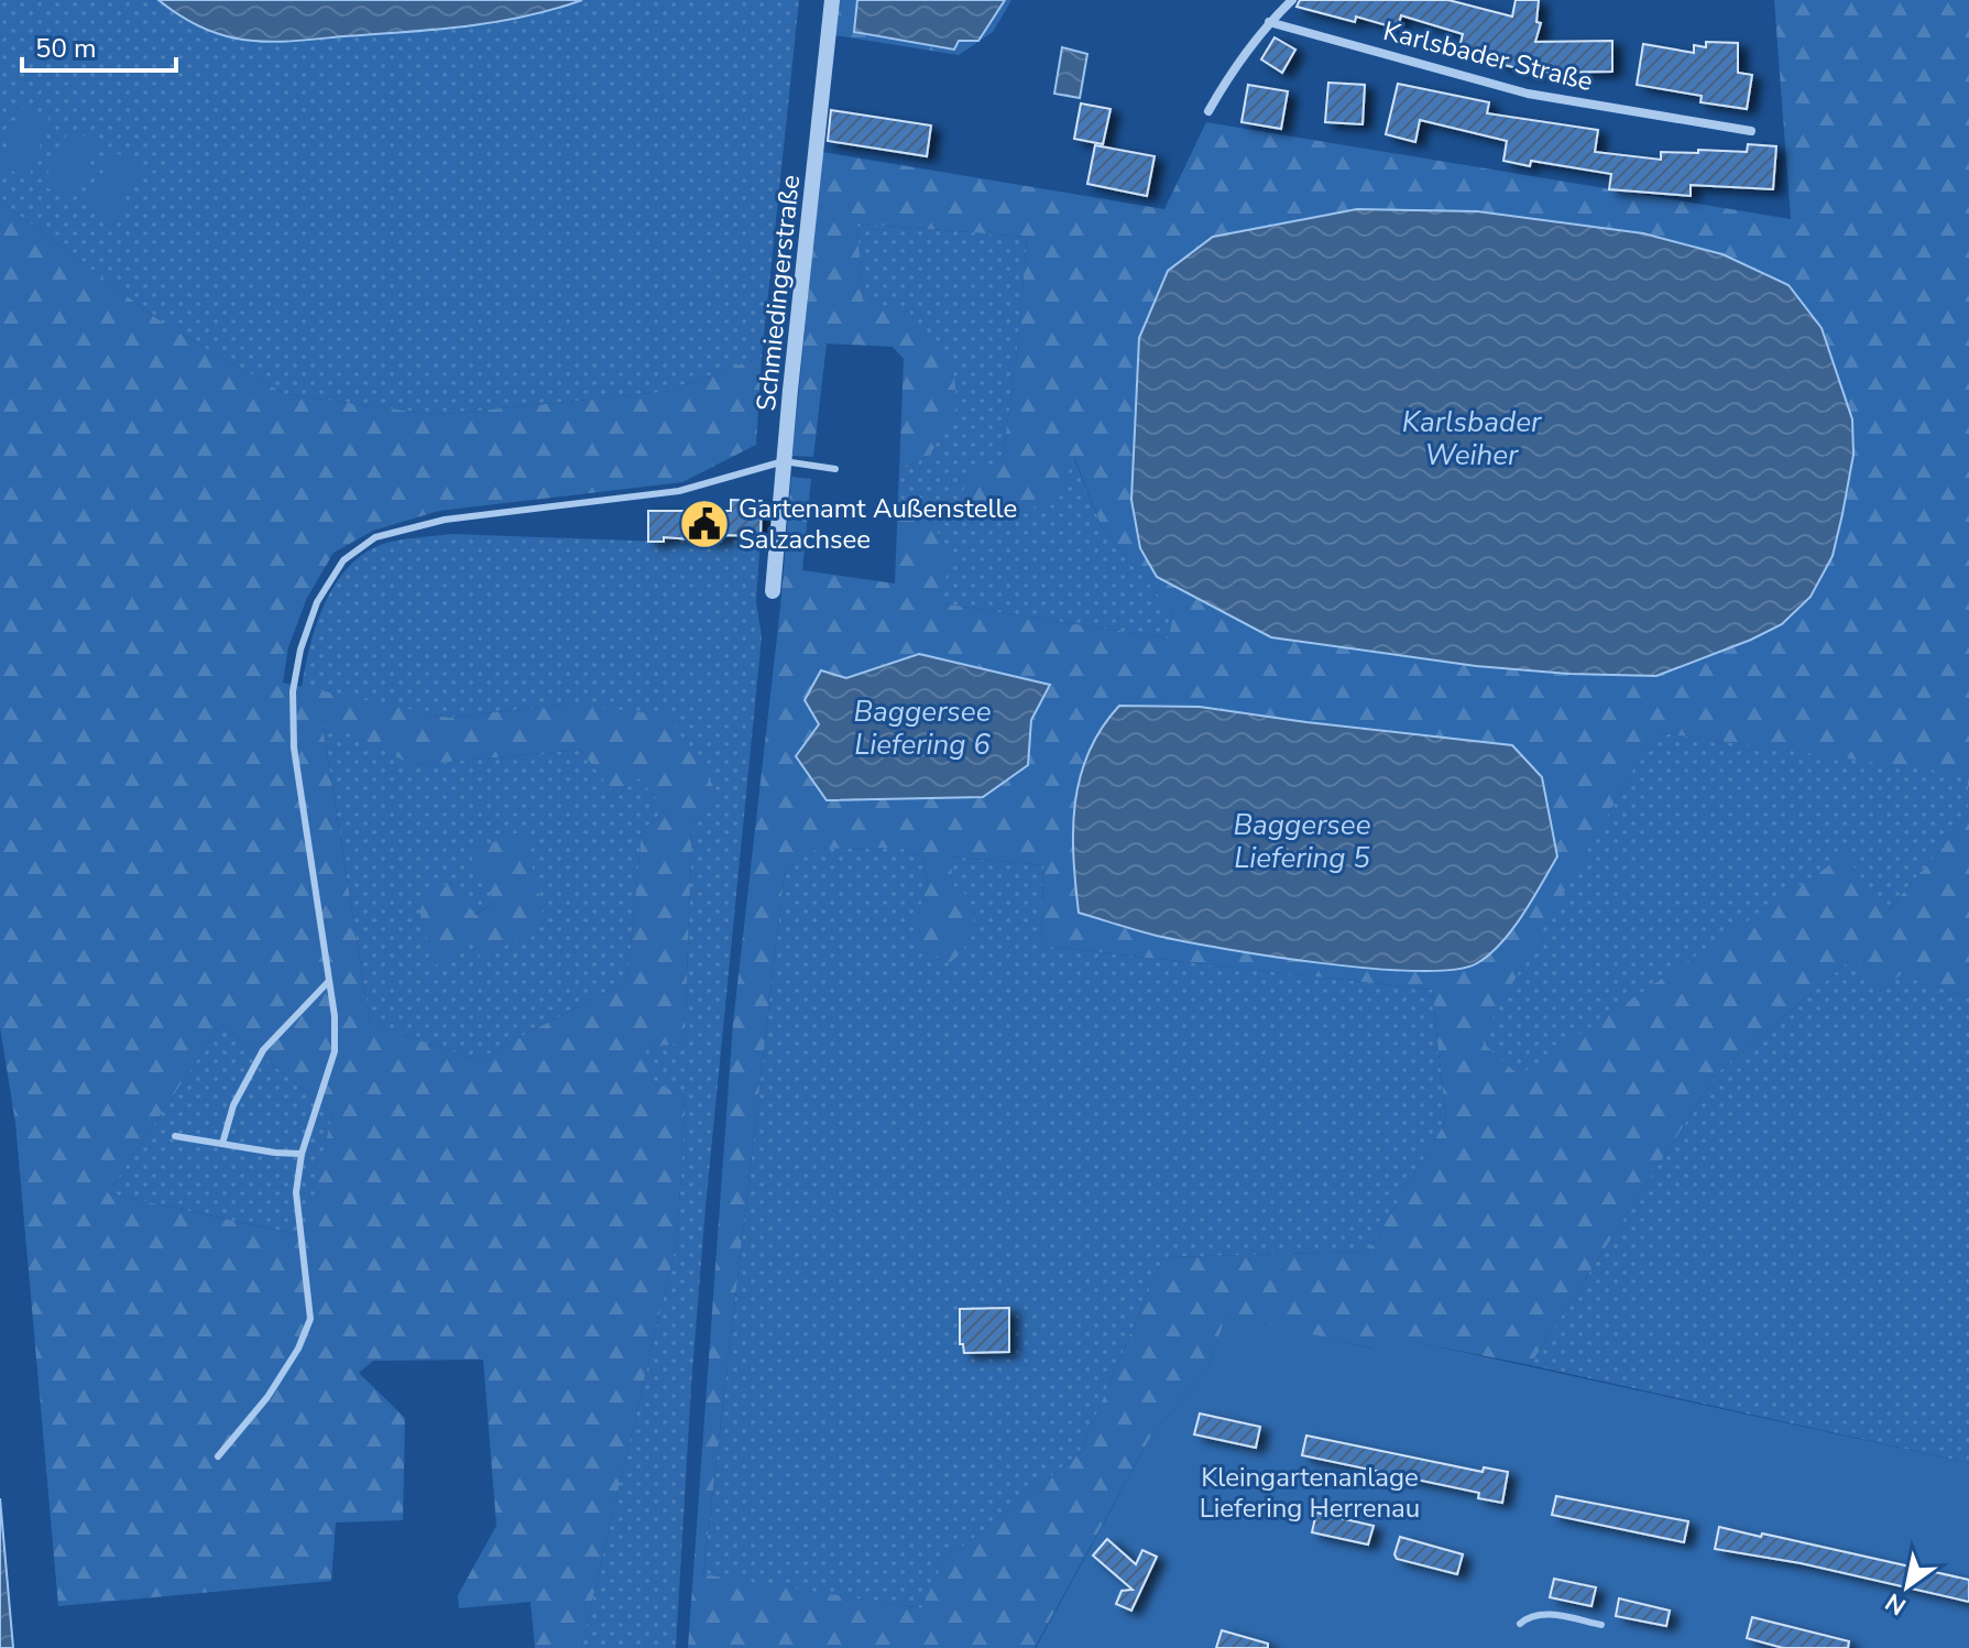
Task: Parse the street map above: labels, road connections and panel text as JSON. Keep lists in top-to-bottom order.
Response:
{
  "streets": {
    "street": ["Karlsbader Straße", "Schmiedingerstraße"]
  },
  "water": ["Karlsbader Weiher", "Baggersee Liefering 6", "Baggersee Liefering 5"],
  "parks": ["Kleingartenanlage Liefering Herrenau"],
  "places": {
    "public building": ["Gartenamt Außenstelle Salzachsee"]
  },
  "scale_bar": "50 m",
  "north": "bottom left"
}
